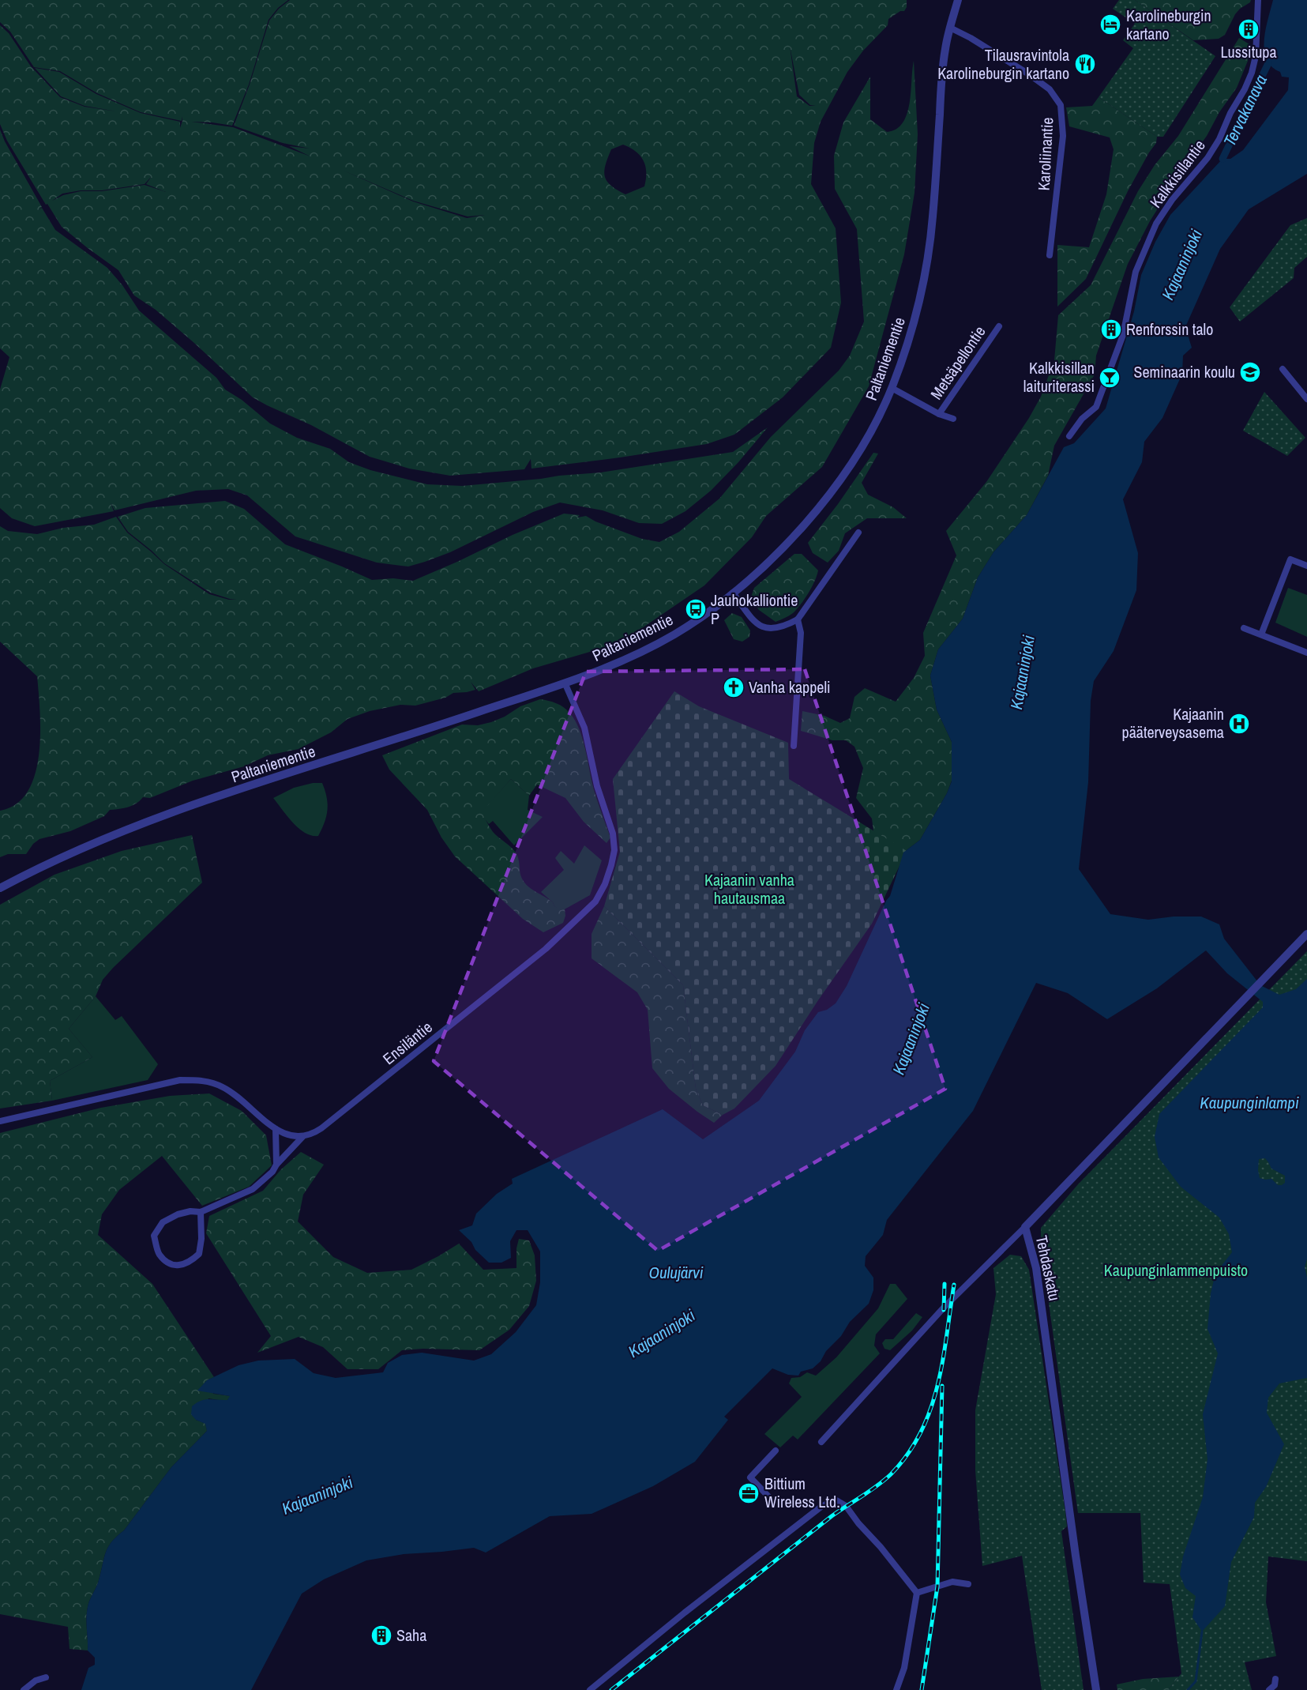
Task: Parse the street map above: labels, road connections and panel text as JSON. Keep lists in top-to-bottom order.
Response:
{
  "streets": {
    "street": [
      "Karoliinantie",
      "Kalkkisillantie",
      "Paltaniementie",
      "Metsäpellontie",
      "Ensiläntie",
      "Tehdaskatu"
    ]
  },
  "crossings": [
    ["Karoliinantie", "Paltaniementie"],
    ["Paltaniementie", "Metsäpellontie"],
    ["Paltaniementie", "Ensiläntie"]
  ],
  "water": [
    "Tervakanava",
    "Kajaaninjoki",
    "Kaupunginlampi",
    "Oulujärvi"
  ],
  "parks": ["Kajaanin vanha hautausmaa", "Kaupunginlammenpuisto"],
  "places": {
    "hotel": ["Karolineburgin kartano"],
    "building": ["Lussitupa", "Renforssin talo", "Saha"],
    "restaurant": ["Tilausravintola Karolineburgin kartano"],
    "school or university": ["Seminaarin koulu"],
    "bar": ["Kalkkisillan laituriterassi"],
    "bus stop": ["Jauhokalliontie P"],
    "church": ["Vanha kappeli"],
    "hospital": ["Kajaanin pääterveysasema"],
    "office": ["Bittium Wireless Ltd."]
  }
}
